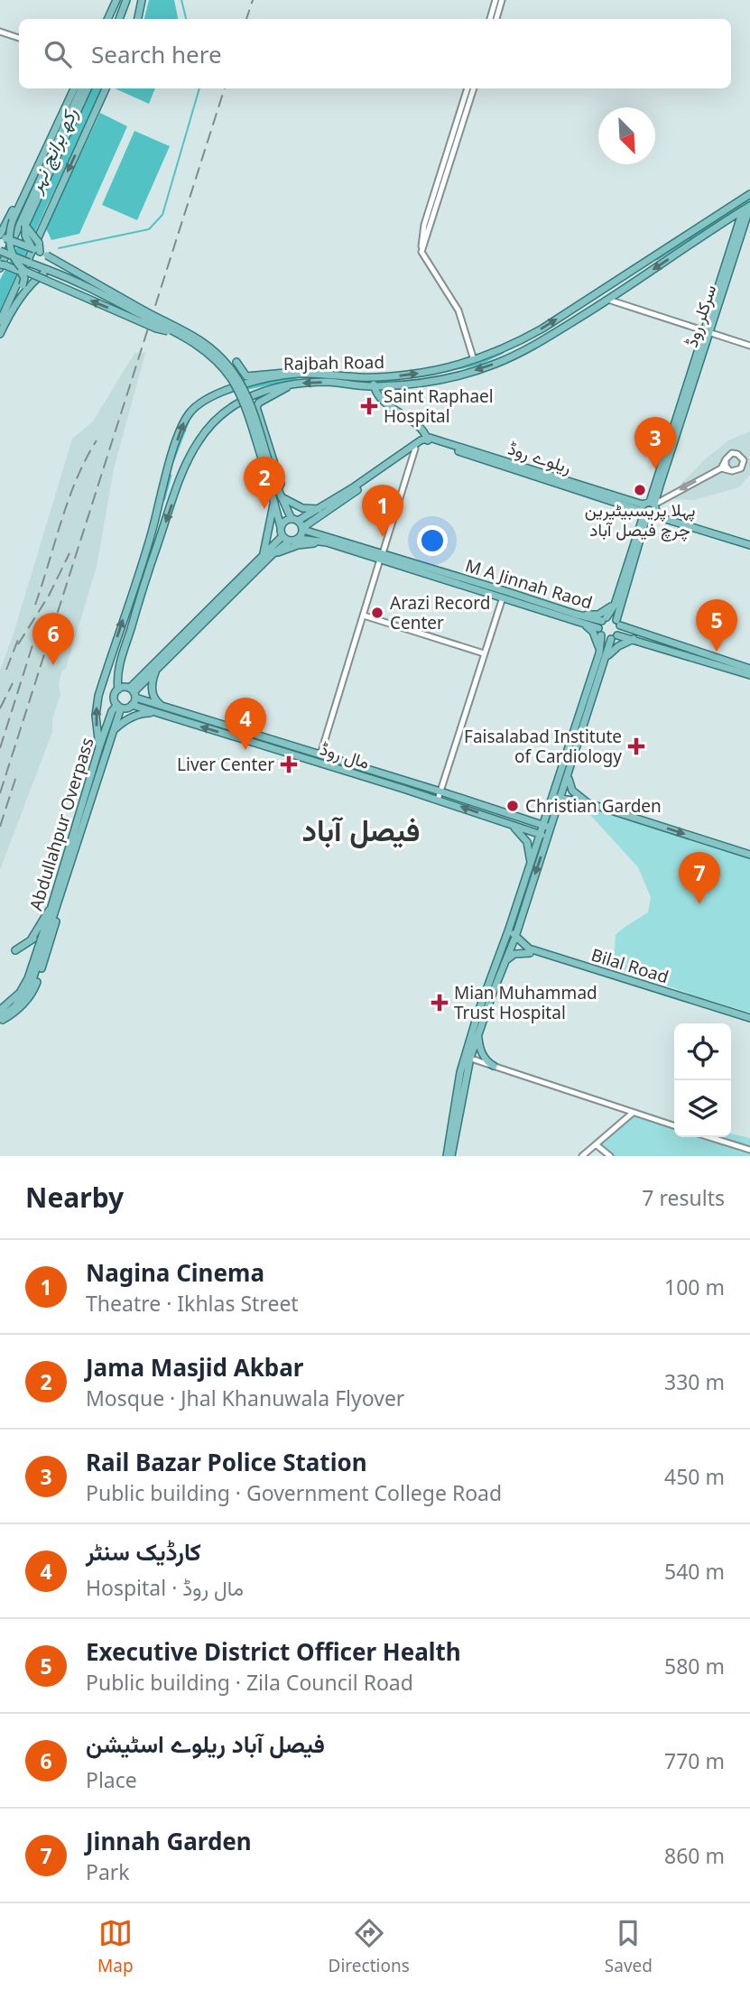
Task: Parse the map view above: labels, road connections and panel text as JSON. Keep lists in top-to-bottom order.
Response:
{
  "streets": {
    "main road": [
      "سرکلر روڈ",
      "Rajbah Road",
      "ریلوے روڈ",
      "M A Jinnah Raod",
      "مال روڈ",
      "Abdullahpur Overpass",
      "Bilal Road"
    ]
  },
  "crossings": [
    ["سرکلر روڈ", "Rajbah Road"],
    ["Rajbah Road", "ریلوے روڈ"],
    ["Rajbah Road", "Abdullahpur Overpass"]
  ],
  "districts": ["فیصل آباد"],
  "water": ["رکھ برانچ نہر"],
  "places": {
    "health": [
      "Saint Raphael Hospital",
      "Faisalabad Institute of Cardiology",
      "Liver Center",
      "Mian Muhammad Trust Hospital"
    ],
    "other": ["پہلا پریسبیٹیرین چرچ فیصل آباد", "Arazi Record Center", "Christian Garden"]
  },
  "north": "bottom right",
  "page": {
    "search": "Search here",
    "pins": [
      "3",
      "2",
      "1",
      "5",
      "6",
      "4",
      "7"
    ],
    "heading": ["Nearby", "7 results"],
    "list": [
      {
        "mark": "1",
        "name": "Nagina Cinema",
        "note": "Theatre · Ikhlas Street",
        "value": "100 m"
      },
      {
        "mark": "2",
        "name": "Jama Masjid Akbar",
        "note": "Mosque · Jhal Khanuwala Flyover",
        "value": "330 m"
      },
      {
        "mark": "3",
        "name": "Rail Bazar Police Station",
        "note": "Public building · Government College Road",
        "value": "450 m"
      },
      {
        "mark": "4",
        "name": "کارڈیک سنٹر",
        "note": "Hospital · مال روڈ",
        "value": "540 m"
      },
      {
        "mark": "5",
        "name": "Executive District Officer Health",
        "note": "Public building · Zila Council Road",
        "value": "580 m"
      },
      {
        "mark": "6",
        "name": "فیصل آباد ریلوے اسٹیشن",
        "note": "Place",
        "value": "770 m"
      },
      {
        "mark": "7",
        "name": "Jinnah Garden",
        "note": "Park",
        "value": "860 m"
      }
    ],
    "nav": ["Map", "Directions", "Saved"]
  }
}
